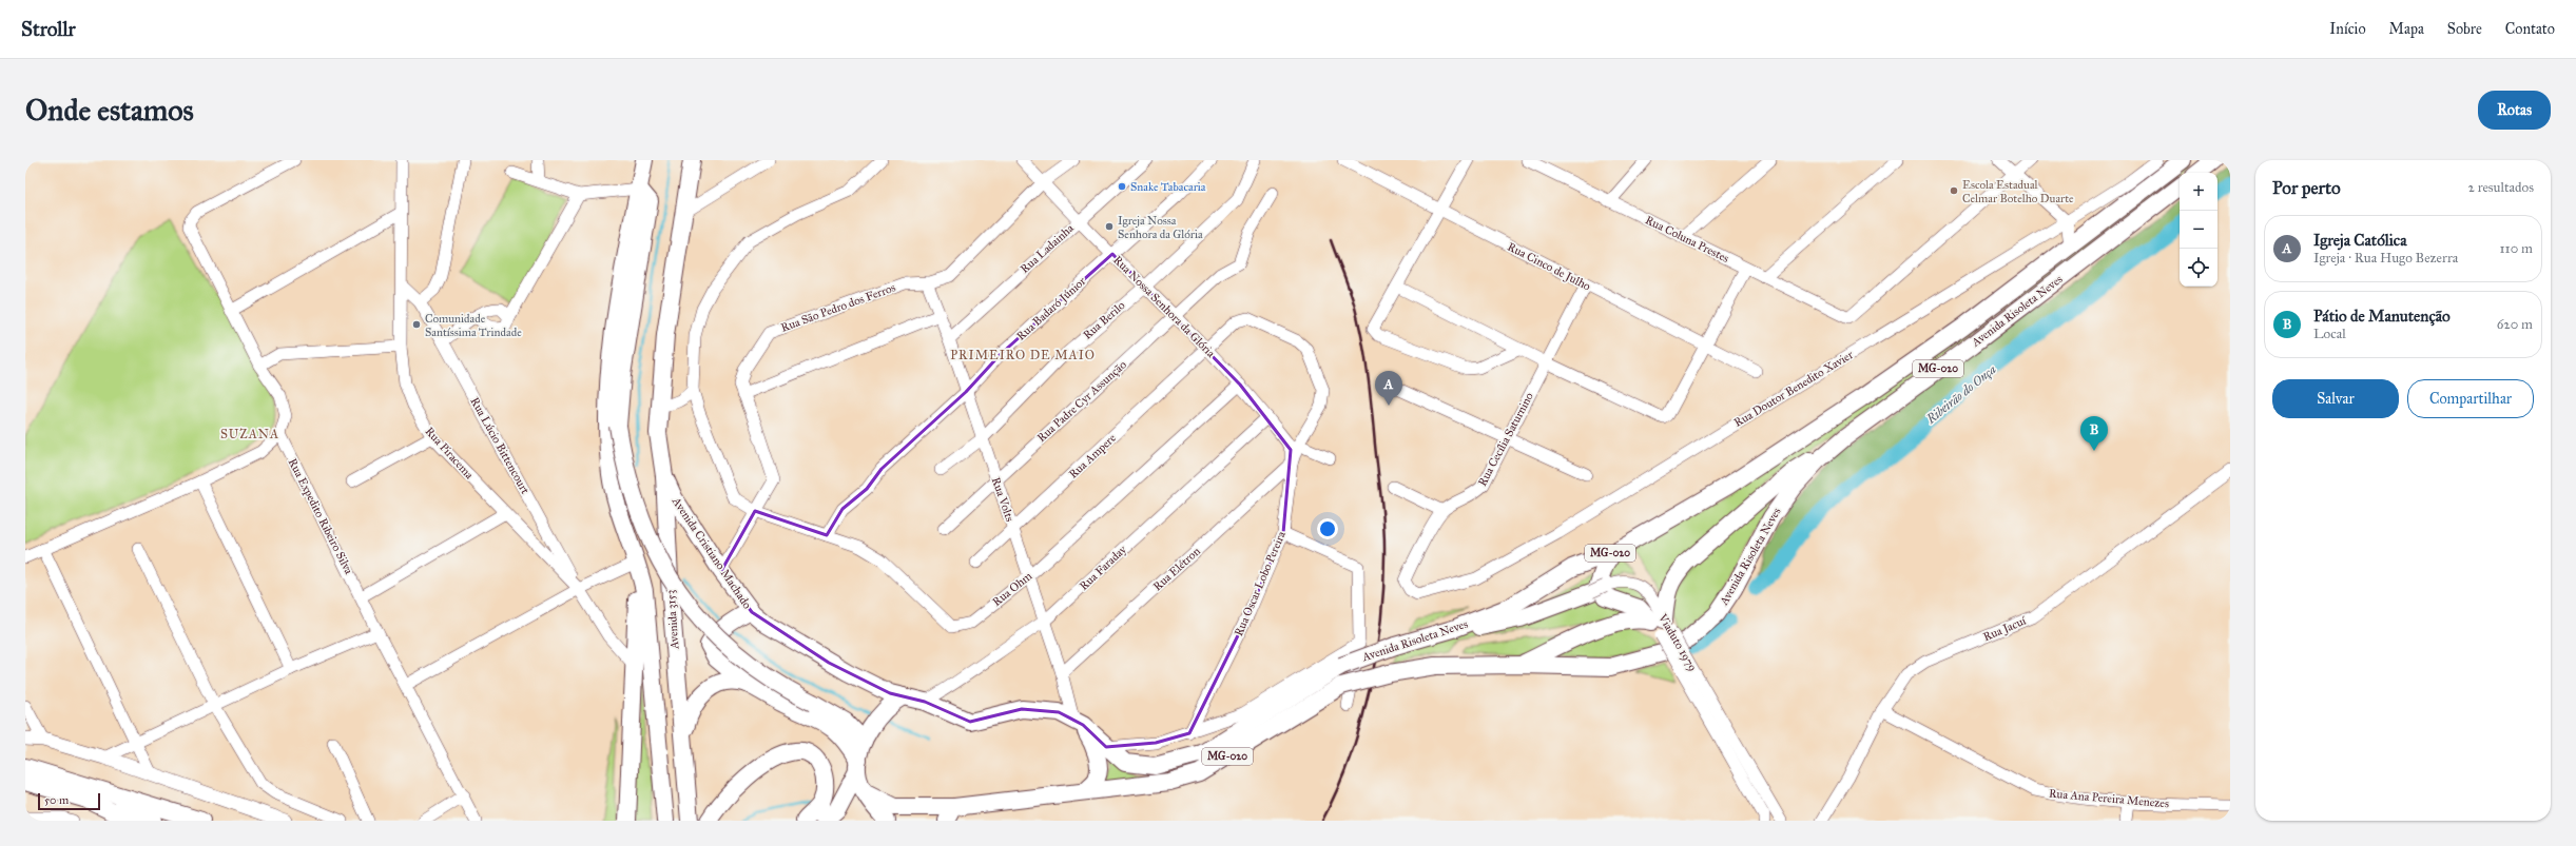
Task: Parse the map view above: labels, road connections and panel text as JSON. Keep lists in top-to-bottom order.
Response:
{
  "streets": {
    "highway": [
      "Avenida Risoleta Neves",
      "MG-020",
      "Avenida Cristiano Machado",
      "Avenida 3153"
    ],
    "street": [
      "Rua Coluna Prestes",
      "Rua Ladainha",
      "Rua Cinco de Julho",
      "Rua Nossa Senhora da Glória",
      "Rua São Pedro dos Ferros",
      "Rua Badaró Júnior",
      "Rua Berilo",
      "Rua Doutor Benedito Xavier",
      "Rua Padre Cyr Assunção",
      "Rua Cecília Saturnino",
      "Rua Lúcio Bittencourt",
      "Rua Piracema",
      "Rua Ampere",
      "Rua Volts",
      "Rua Expedito Ribeiro Silva",
      "Rua Faraday",
      "Rua Elétron",
      "Rua Oscar Lobo Pereira",
      "Rua Ohm",
      "Rua Jacuí",
      "Viaduto 1979",
      "Rua Ana Pereira Menezes"
    ]
  },
  "crossings": [
    ["Rua Ladainha", "Rua Nossa Senhora da Glória"],
    ["Rua Ladainha", "Rua Volts"],
    ["Rua Cinco de Julho", "Rua Cecília Saturnino"],
    ["Rua Nossa Senhora da Glória", "Rua São Pedro dos Ferros"],
    ["Rua Nossa Senhora da Glória", "Rua Badaró Júnior"],
    ["Rua Nossa Senhora da Glória", "Rua Berilo"],
    ["Rua Nossa Senhora da Glória", "Rua Padre Cyr Assunção"],
    ["Rua Nossa Senhora da Glória", "Rua Ampere"],
    ["Rua Nossa Senhora da Glória", "Rua Faraday"],
    ["Rua Nossa Senhora da Glória", "Rua Elétron"],
    ["Rua Nossa Senhora da Glória", "Rua Oscar Lobo Pereira"],
    ["Rua Nossa Senhora da Glória", "Rua Ohm"],
    ["Rua São Pedro dos Ferros", "Rua Volts"],
    ["Rua Badaró Júnior", "Rua Volts"],
    ["Rua Badaró Júnior", "Rua Ohm"],
    ["Avenida Risoleta Neves", "MG-020"],
    ["Rua Berilo", "Rua Volts"],
    ["Rua Doutor Benedito Xavier", "Rua Cecília Saturnino"],
    ["Rua Padre Cyr Assunção", "Rua Volts"],
    ["Rua Lúcio Bittencourt", "Rua Piracema"],
    ["Rua Ampere", "Rua Volts"],
    ["Rua Ampere", "Rua Oscar Lobo Pereira"],
    ["Rua Volts", "Avenida Cristiano Machado"],
    ["Rua Volts", "Rua Faraday"],
    ["Rua Volts", "Rua Elétron"],
    ["Rua Volts", "Rua Ohm"],
    ["Avenida Cristiano Machado", "Rua Faraday"],
    ["Avenida Cristiano Machado", "Avenida 3153"],
    ["Rua Elétron", "Rua Oscar Lobo Pereira"],
    ["Rua Jacuí", "Rua Ana Pereira Menezes"]
  ],
  "districts": ["PRIMEIRO DE MAIO", "SUZANA"],
  "water": ["Ribeirão do Onça"],
  "places": [
    "Snake Tabacaria",
    "Escola Estadual Celmar Botelho Duarte",
    "Igreja Nossa Senhora da Glória",
    "Comunidade Santíssima Trindade"
  ],
  "scale_bar": "50 m",
  "page": {
    "header": "Strollr",
    "nav": [
      "Início",
      "Mapa",
      "Sobre",
      "Contato"
    ],
    "buttons": [
      "Rotas",
      ["Salvar", "Compartilhar"]
    ],
    "title": "Onde estamos",
    "heading": ["Por perto", "2 resultados"],
    "map_buttons": ["+", "−"],
    "list": [
      {
        "mark": "A",
        "name": "Igreja Católica",
        "note": "Igreja · Rua Hugo Bezerra",
        "value": "110 m"
      },
      {
        "mark": "B",
        "name": "Pátio de Manutenção",
        "note": "Local",
        "value": "620 m"
      }
    ],
    "pins": ["A", "B"],
    "scale": "50 m"
  }
}
